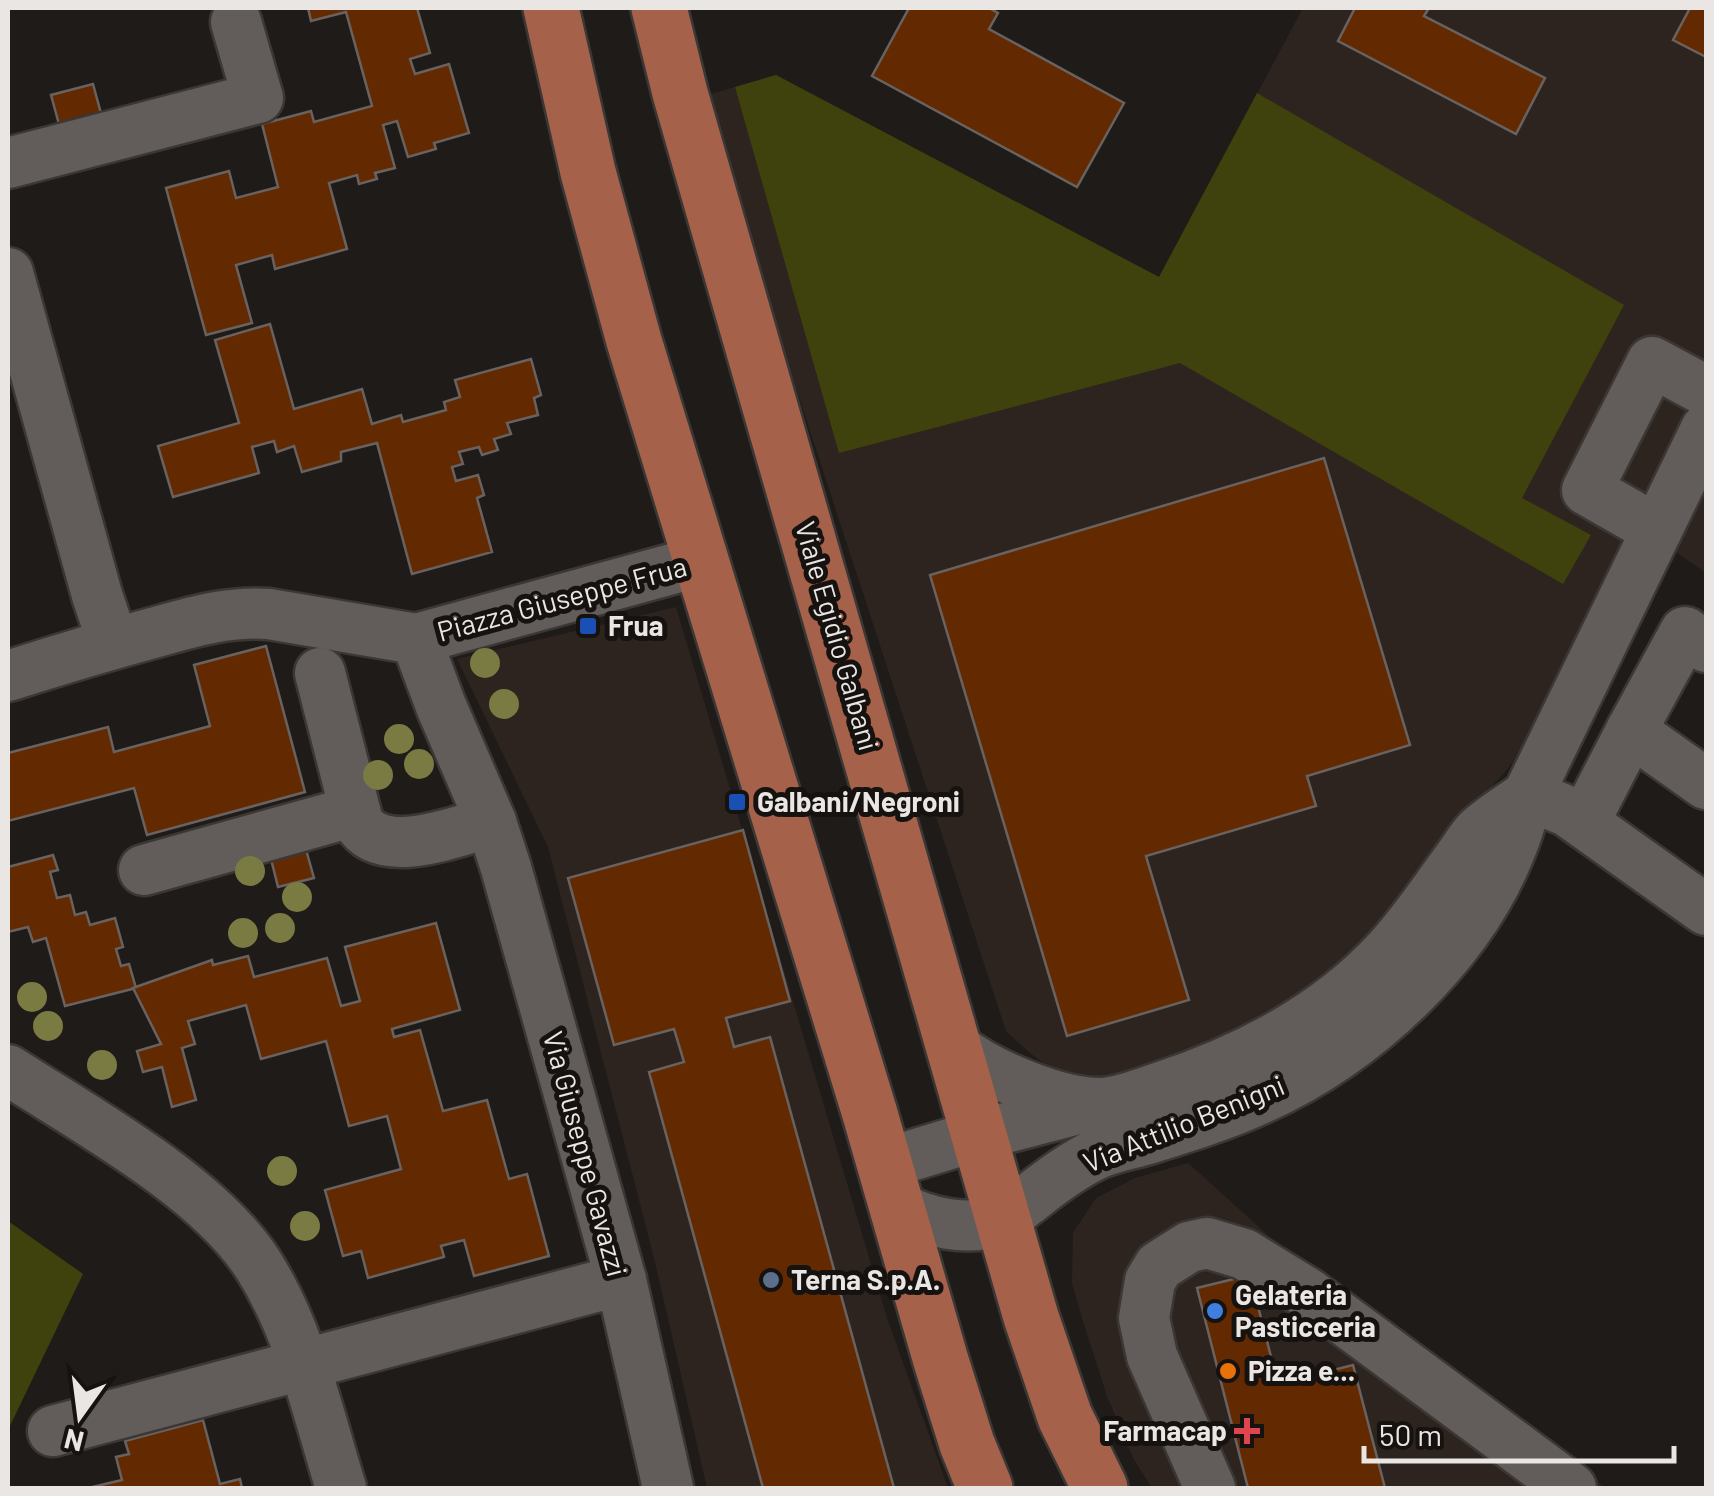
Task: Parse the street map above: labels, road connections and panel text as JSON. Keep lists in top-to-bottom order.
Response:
{
  "streets": {
    "main road": ["Viale Egidio Galbani"],
    "street": ["Piazza Giuseppe Frua", "Via Attilio Benigni", "Via Giuseppe Gavazzi"]
  },
  "crossings": [
    ["Piazza Giuseppe Frua", "Via Giuseppe Gavazzi"],
    ["Viale Egidio Galbani", "Via Attilio Benigni"]
  ],
  "places": {
    "transit": ["Frua", "Galbani/Negroni"],
    "other": ["Terna S.p.A.", "Gelateria Pasticceria", "Pizza e..."],
    "health": ["Farmacap"]
  },
  "scale_bar": "50 m",
  "north": "bottom"
}
